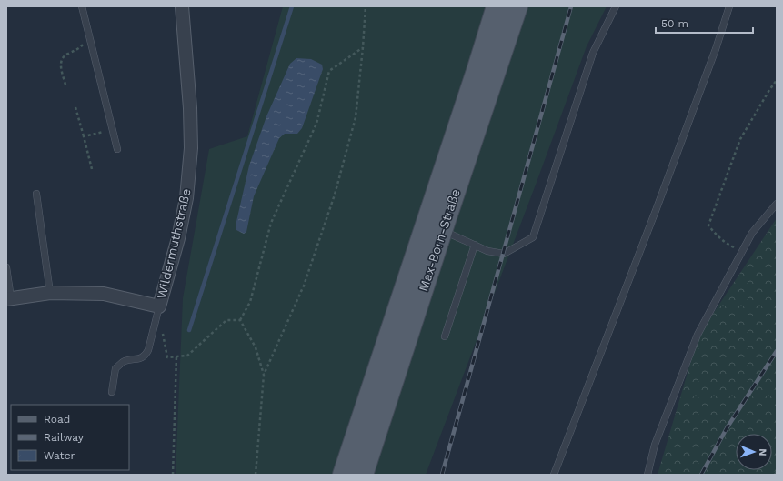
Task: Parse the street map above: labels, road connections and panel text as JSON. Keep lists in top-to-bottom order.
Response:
{
  "streets": {
    "main road": ["Max-Born-Straße"],
    "street": ["Wildermuthstraße"]
  },
  "legend": ["Road", "Railway", "Water"],
  "scale_bar": "50 m",
  "north": "right"
}
